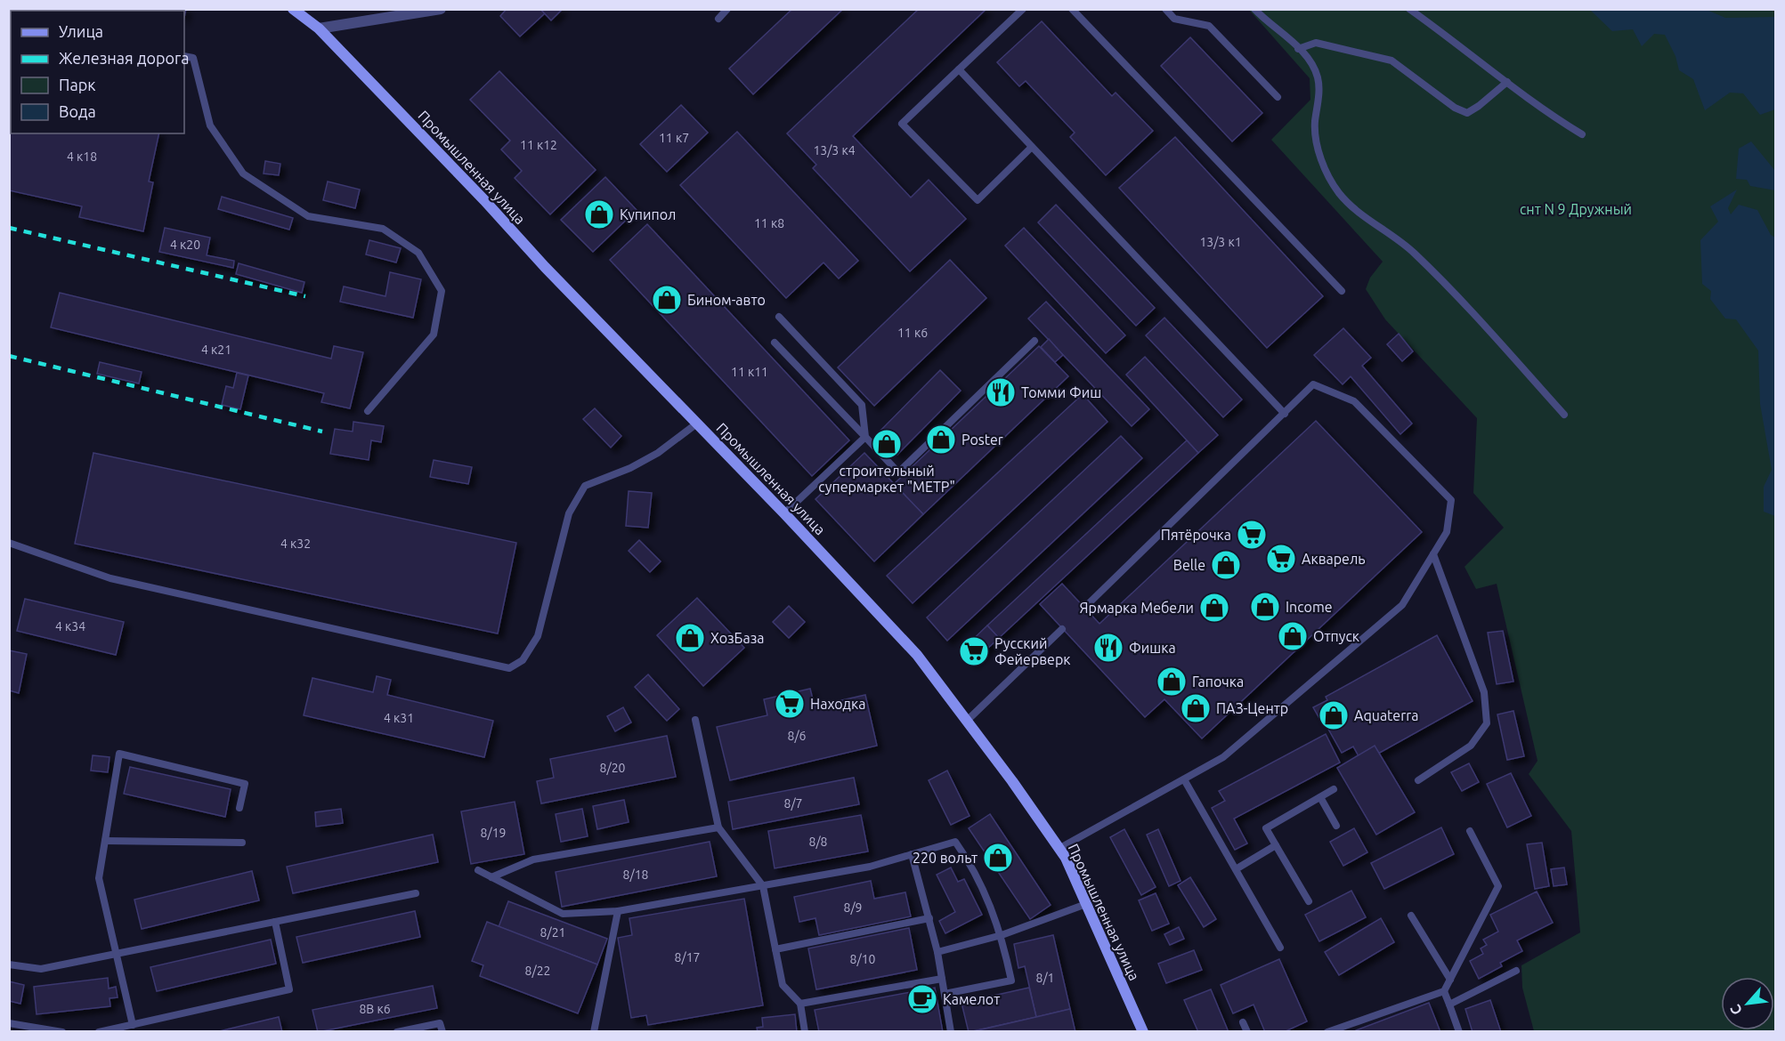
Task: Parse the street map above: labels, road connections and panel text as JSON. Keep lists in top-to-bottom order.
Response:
{
  "streets": {
    "main road": ["Промышленная улица"]
  },
  "parks": ["снт N 9 Дружный"],
  "places": {
    "shop": [
      "Купипол",
      "Бином-авто",
      "Poster",
      "строительный супермаркет \"МЕТР\"",
      "Belle",
      "Income",
      "Ярмарка Мебели",
      "Отпуск",
      "ХозБаза",
      "Гапочка",
      "ПАЗ-Центр",
      "Aquaterra",
      "220 вольт"
    ],
    "restaurant": ["Томми Фиш", "Фишка"],
    "supermarket": [
      "Пятёрочка",
      "Акварель",
      "Русский Фейерверк",
      "Находка"
    ],
    "cafe": ["Камелот"]
  },
  "house_numbers": [
    "11 к7",
    "11 к12",
    "13/3 к4",
    "4 к18",
    "11 к8",
    "13/3 к1",
    "4 к20",
    "11 к6",
    "4 к21",
    "11 к11",
    "4 к32",
    "4 к34",
    "4 к31",
    "8/6",
    "8/20",
    "8/7",
    "8/19",
    "8/8",
    "8/18",
    "8/9",
    "8/21",
    "8/17",
    "8/10",
    "8/22",
    "8/1",
    "8В к6"
  ],
  "legend": [
    "Улица",
    "Железная дорога",
    "Парк",
    "Вода"
  ],
  "north": "bottom left"
}
